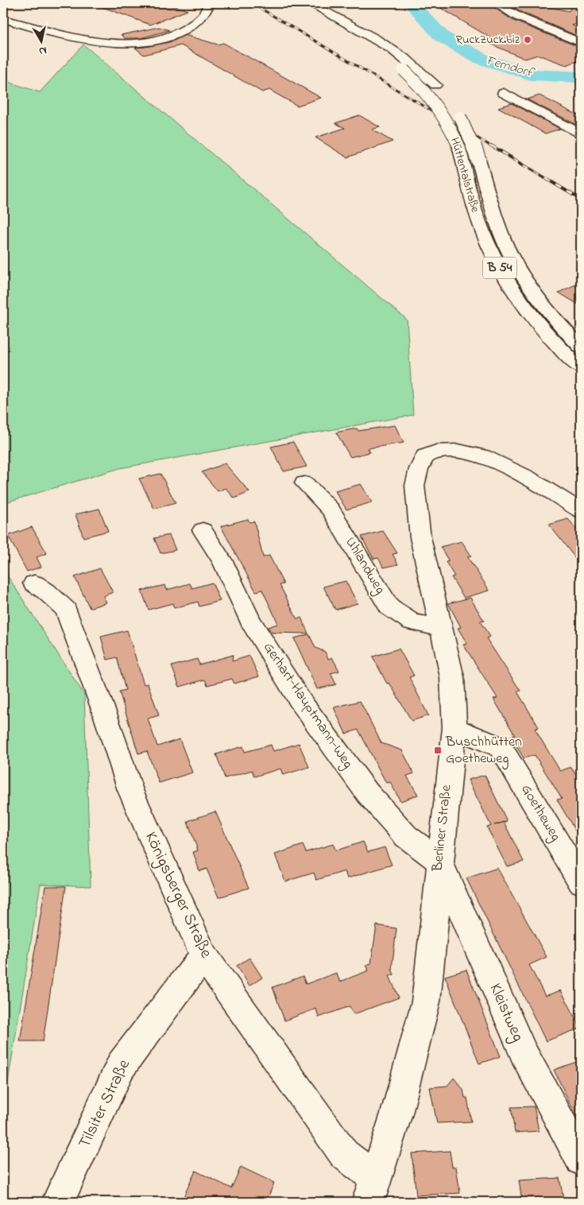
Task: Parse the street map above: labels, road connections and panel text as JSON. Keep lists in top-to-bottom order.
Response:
{
  "streets": {
    "main road": [
      "Hüttentalstraße",
      "B 54",
      "Uhlandweg",
      "Gerhart-Hauptmann-Weg",
      "Goetheweg",
      "Berliner Straße",
      "Königsberger Straße",
      "Kleistweg",
      "Tilsiter Straße"
    ]
  },
  "crossings": [
    ["Uhlandweg", "Berliner Straße"],
    ["Gerhart-Hauptmann-Weg", "Berliner Straße"],
    ["Gerhart-Hauptmann-Weg", "Kleistweg"],
    ["Goetheweg", "Berliner Straße"],
    ["Berliner Straße", "Königsberger Straße"],
    ["Berliner Straße", "Kleistweg"],
    ["Königsberger Straße", "Tilsiter Straße"]
  ],
  "water": ["Ferndorf"],
  "places": {
    "other": ["RuckZuck.biz"],
    "transit": ["Buschhütten Goetheweg"]
  },
  "north": "bottom"
}
